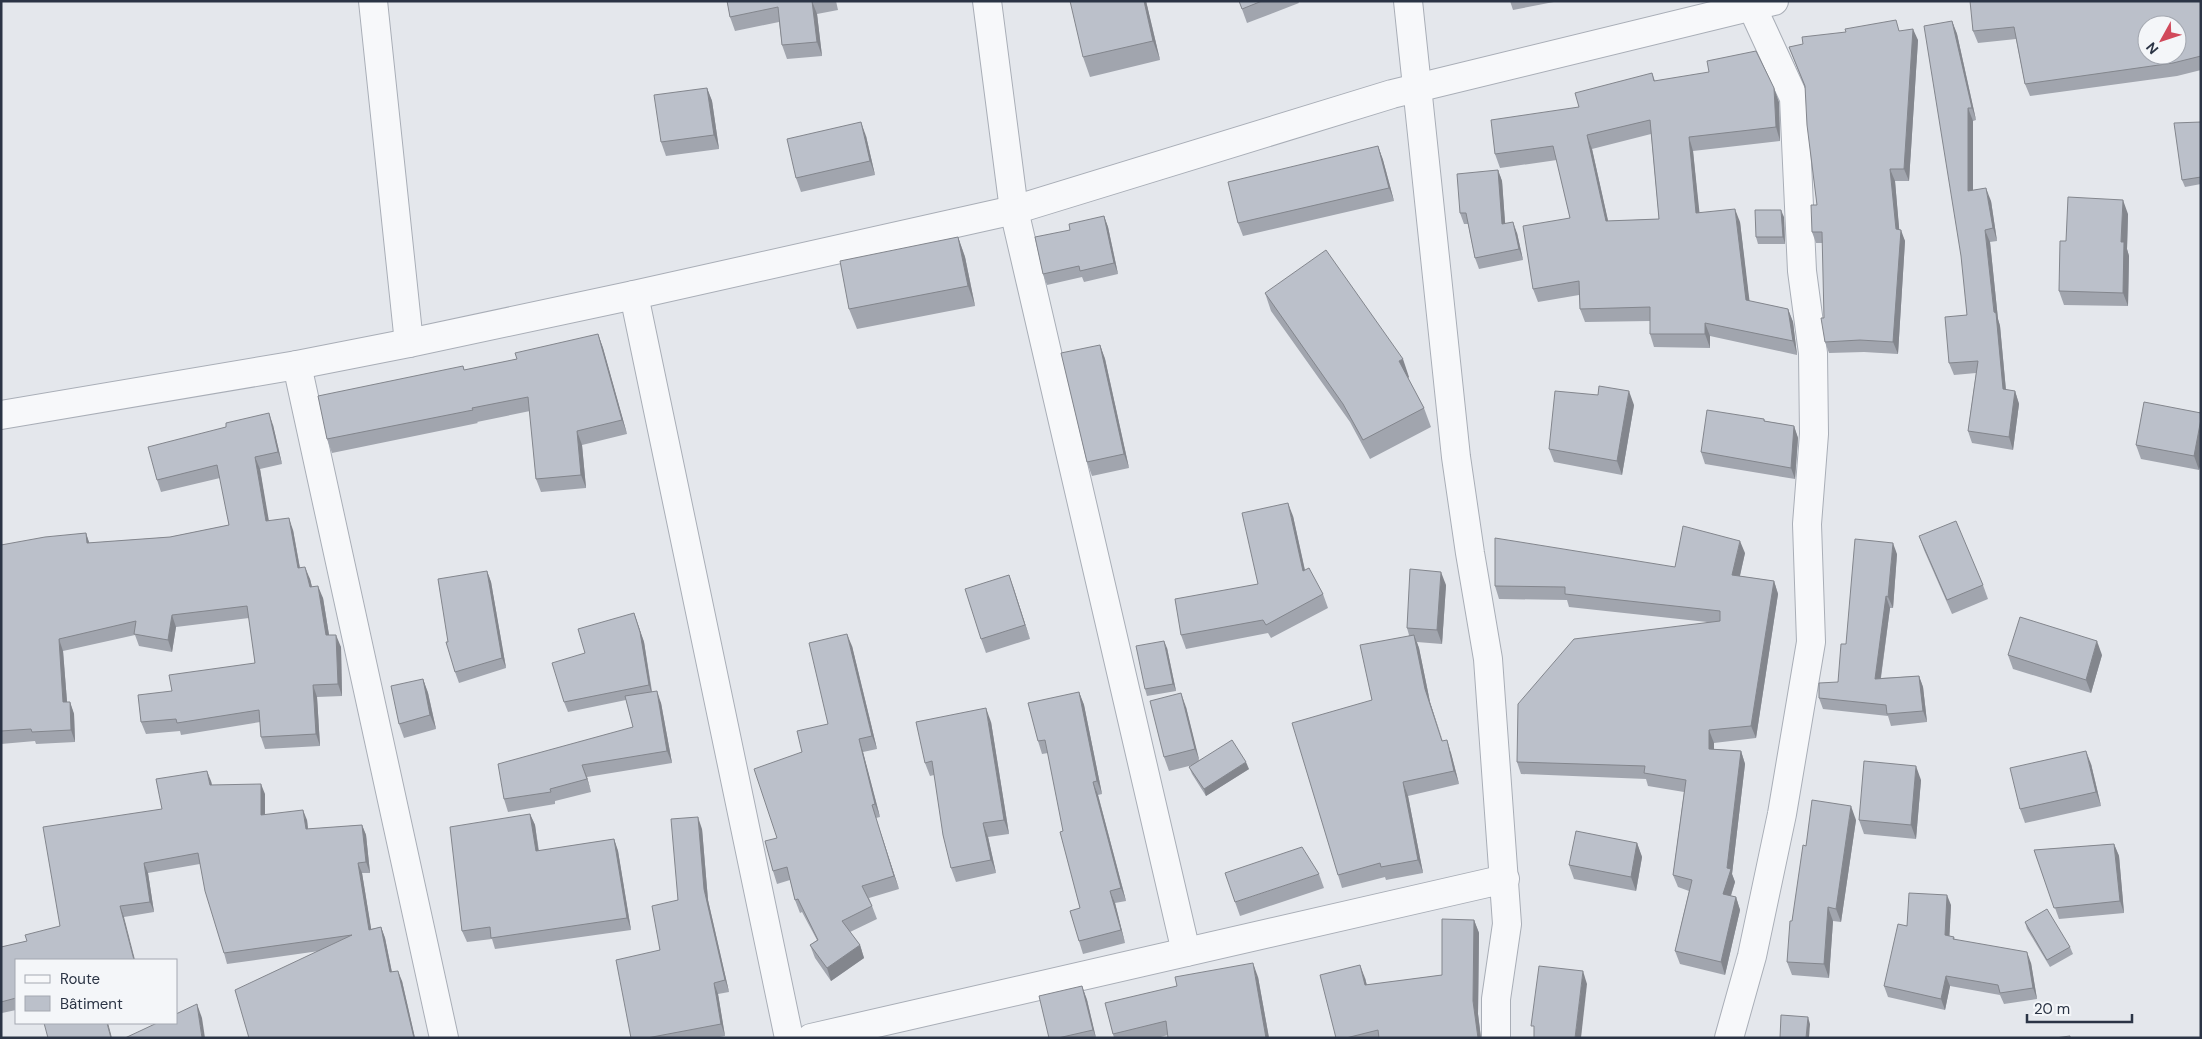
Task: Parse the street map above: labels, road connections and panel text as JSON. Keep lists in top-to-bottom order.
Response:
{
  "legend": ["Route", "Bâtiment"],
  "scale_bar": "20 m",
  "north": "bottom left"
}
